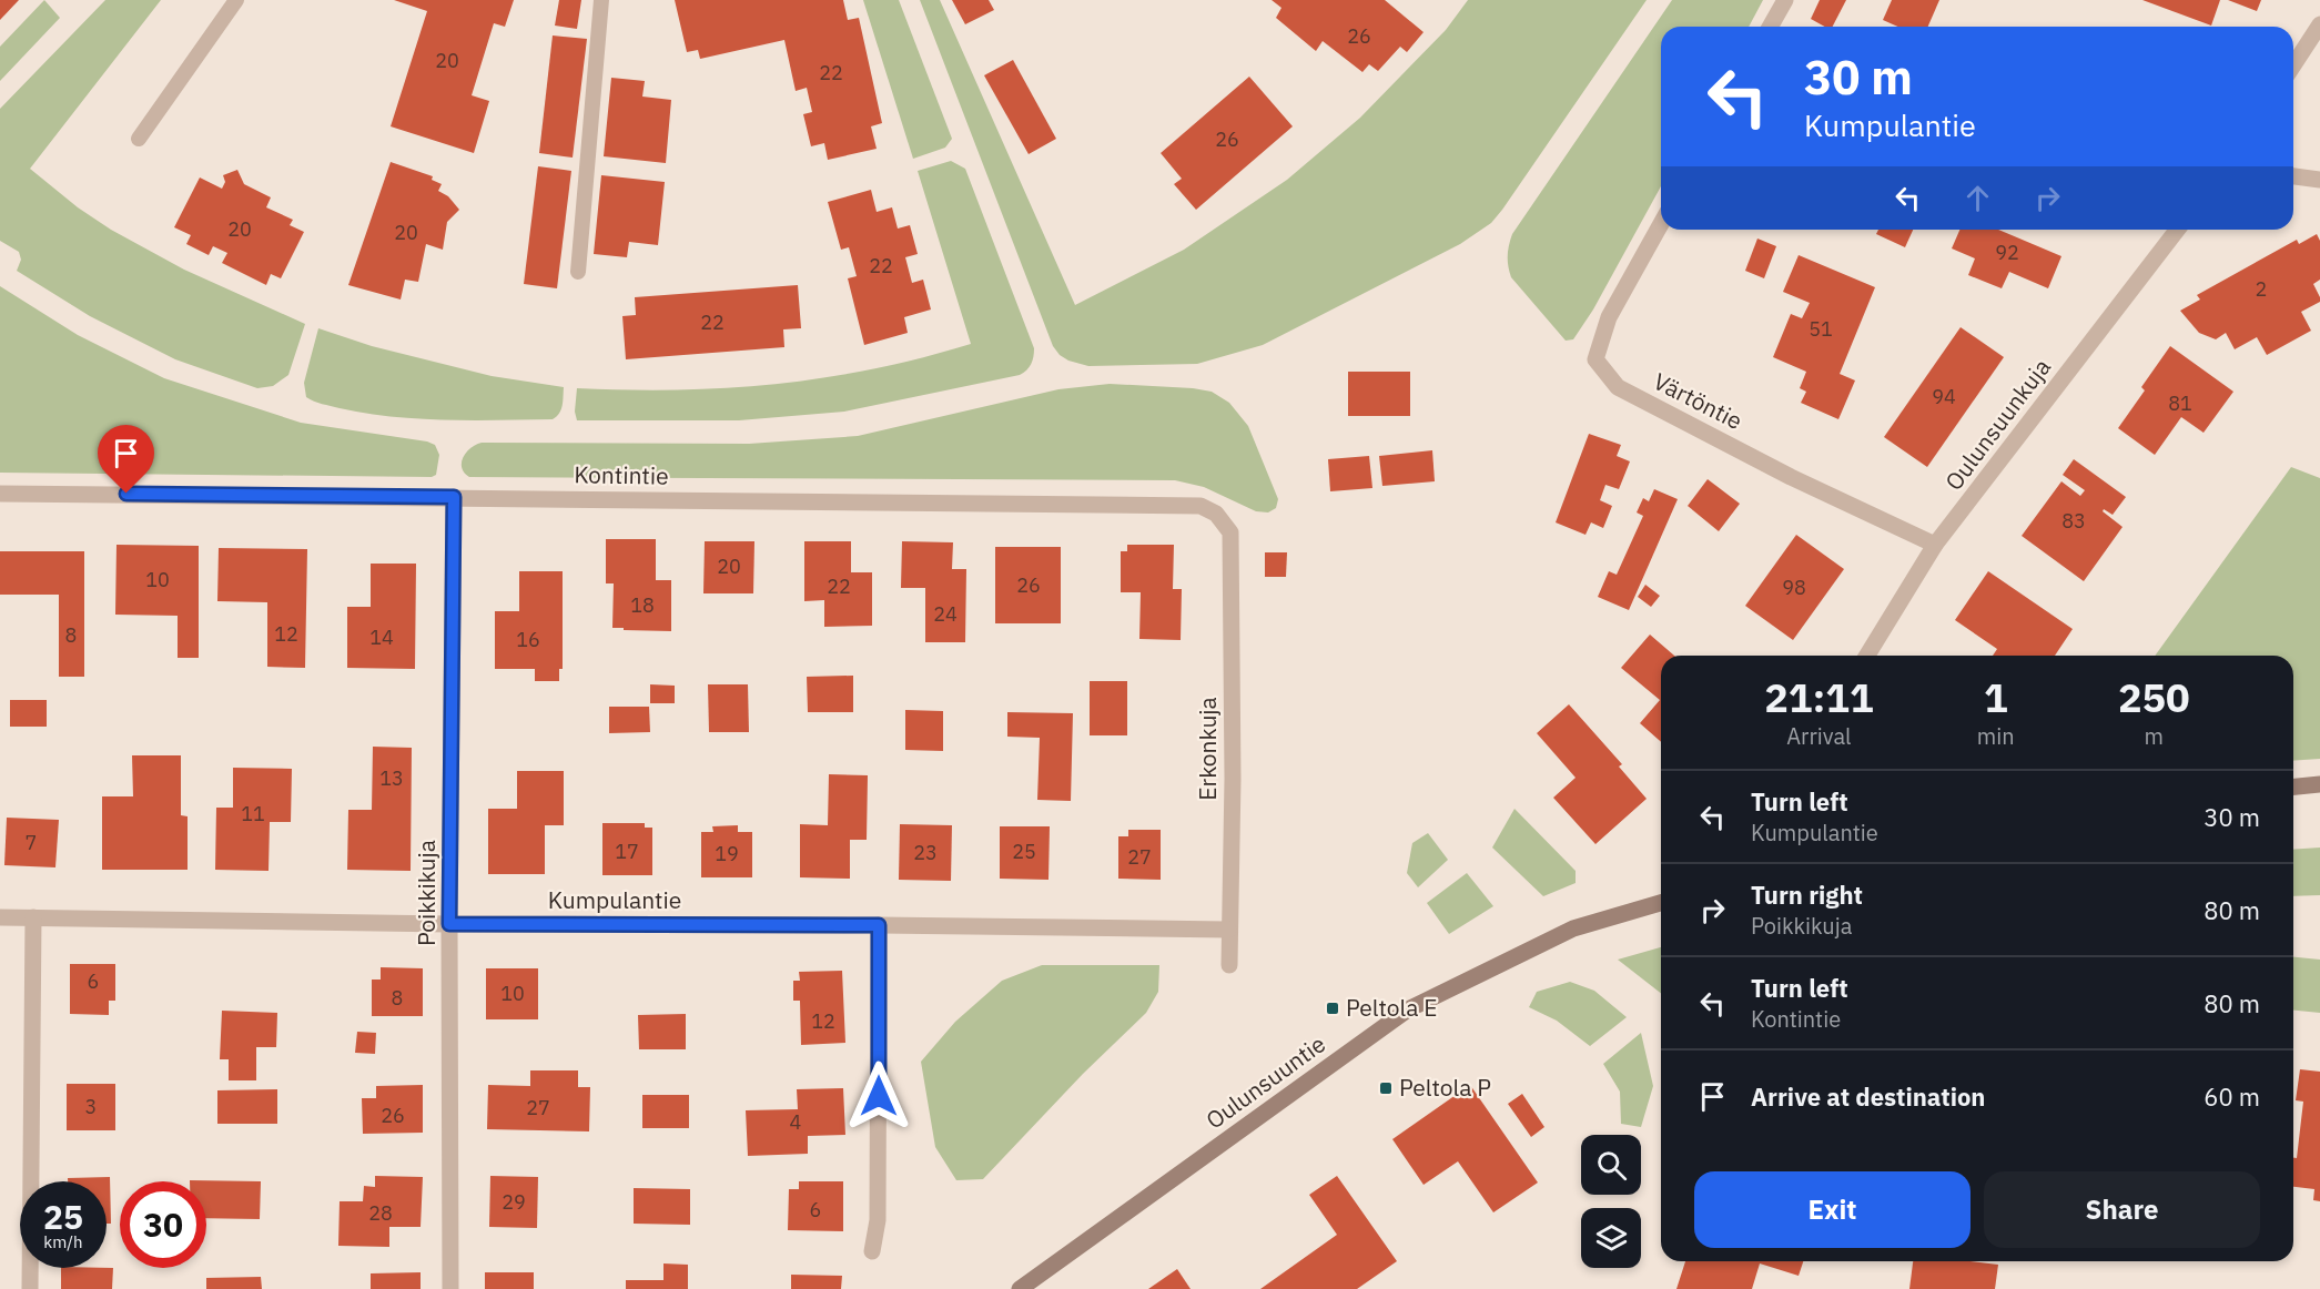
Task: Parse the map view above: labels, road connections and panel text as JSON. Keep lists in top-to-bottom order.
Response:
{
  "streets": {
    "main road": ["Oulunsuuntie"],
    "street": [
      "Värtöntie",
      "Oulunsuunkuja",
      "Kontintie",
      "Erkonkuja",
      "Poikkikuja",
      "Kumpulantie"
    ]
  },
  "crossings": [
    ["Värtöntie", "Oulunsuunkuja"],
    ["Kontintie", "Erkonkuja"],
    ["Kontintie", "Poikkikuja"],
    ["Erkonkuja", "Kumpulantie"],
    ["Poikkikuja", "Kumpulantie"]
  ],
  "places": {
    "transit": ["Peltola E", "Peltola P"]
  },
  "house_numbers": [
    "26",
    "20",
    "22",
    "26",
    "20",
    "20",
    "92",
    "22",
    "2",
    "22",
    "51",
    "94",
    "81",
    "83",
    "20",
    "10",
    "26",
    "22",
    "98",
    "18",
    "24",
    "12",
    "8",
    "14",
    "16",
    "13",
    "11",
    "7",
    "17",
    "25",
    "23",
    "19",
    "27",
    "6",
    "10",
    "8",
    "12",
    "3",
    "27",
    "26",
    "4",
    "29",
    "6",
    "28"
  ],
  "page": {
    "turn": ["30 m", "Kumpulantie"],
    "eta": [
      "21:11",
      "Arrival",
      "1",
      "min",
      "250",
      "m"
    ],
    "list": [
      {
        "name": "Turn left",
        "note": "Kumpulantie",
        "value": "30 m"
      },
      {
        "name": "Turn right",
        "note": "Poikkikuja",
        "value": "80 m"
      },
      {
        "name": "Turn left",
        "note": "Kontintie",
        "value": "80 m"
      },
      {
        "name": "Arrive at destination",
        "value": "60 m"
      }
    ],
    "buttons": ["Exit", "Share"],
    "speed": "25 km/h",
    "limit": "30"
  }
}
